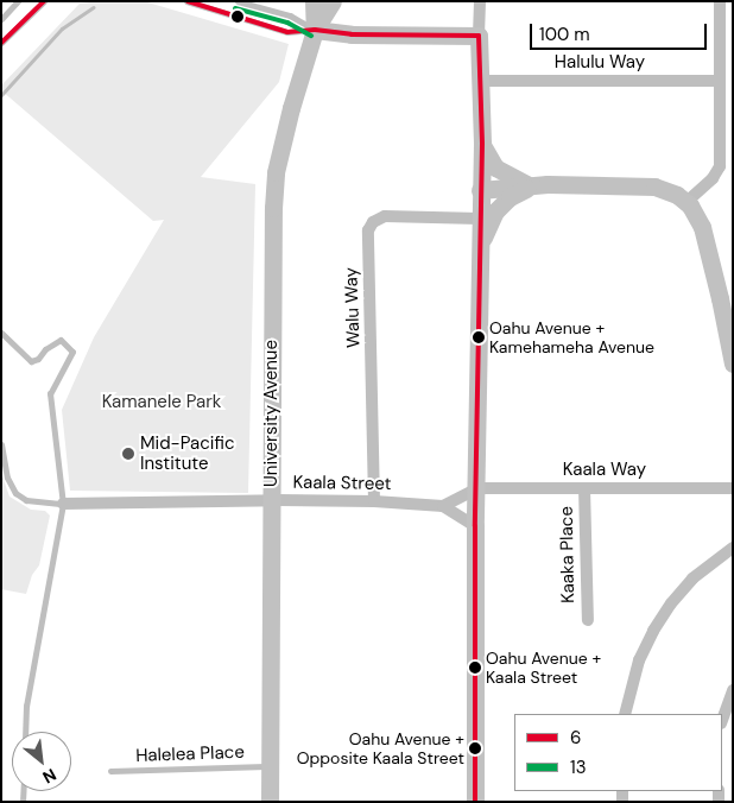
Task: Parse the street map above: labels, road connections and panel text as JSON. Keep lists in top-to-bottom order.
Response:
{
  "streets": {
    "street": [
      "Halulu Way",
      "Walu Way",
      "University Avenue",
      "Kaala Way",
      "Kaala Street",
      "Kaaka Place"
    ],
    "lane": ["Halelea Place"]
  },
  "crossings": [
    ["Walu Way", "Kaala Street"],
    ["University Avenue", "Kaala Street"],
    ["University Avenue", "Halelea Place"],
    ["Kaala Way", "Kaaka Place"]
  ],
  "parks": ["Kamanele Park"],
  "places": [
    "Oahu Avenue + Kamehameha Avenue",
    "Mid-Pacific Institute",
    "Oahu Avenue + Kaala Street",
    "Oahu Avenue + Opposite Kaala Street"
  ],
  "lines": ["transit line 6", "transit line 13"],
  "legend": ["6", "13"],
  "scale_bar": "100 m",
  "north": "bottom right"
}
